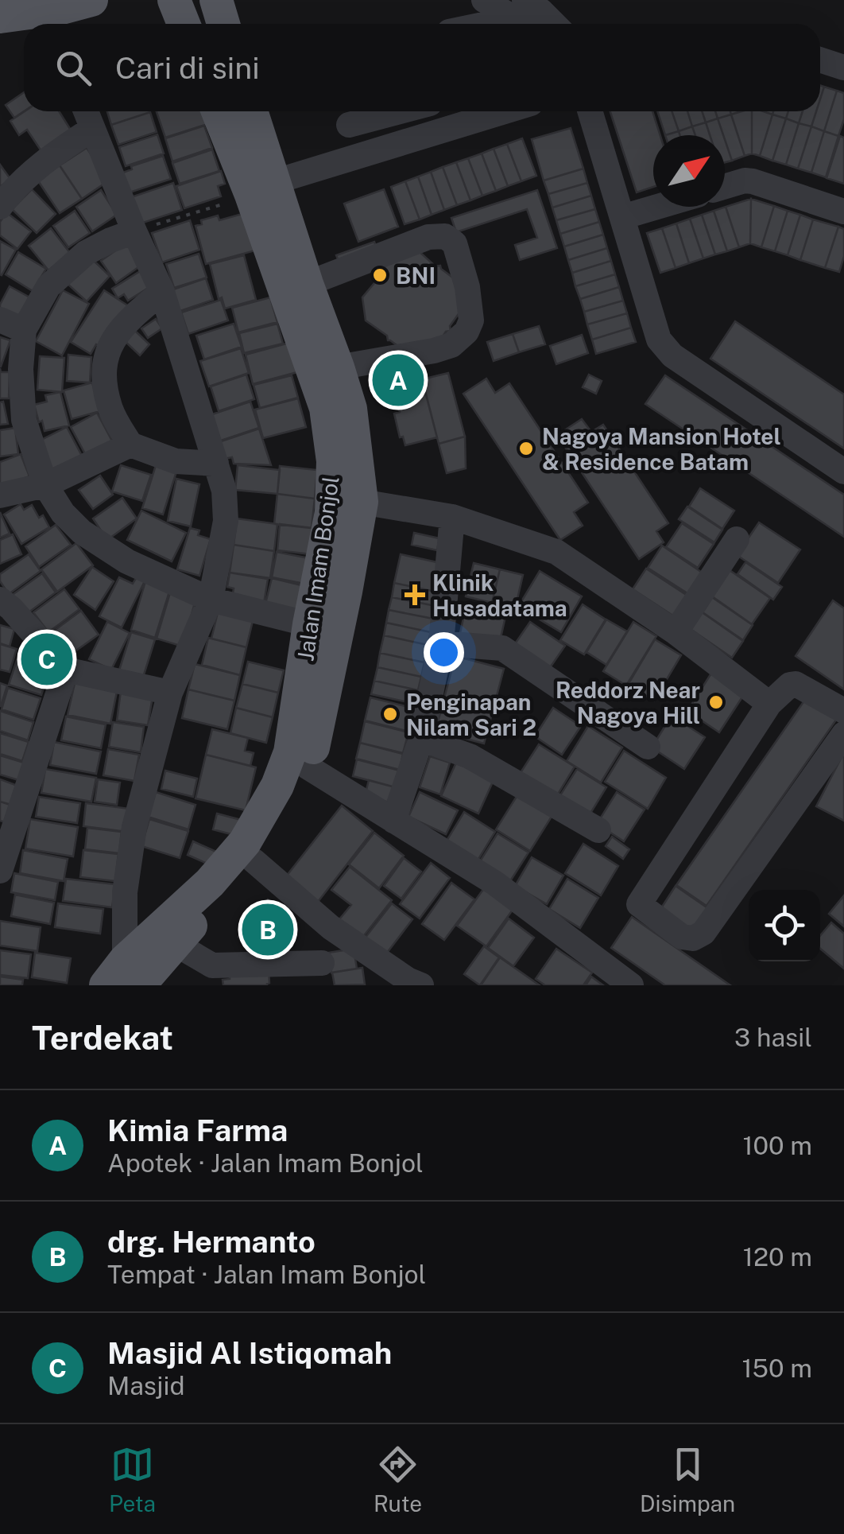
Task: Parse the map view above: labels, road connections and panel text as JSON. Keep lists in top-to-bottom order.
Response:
{
  "streets": {
    "main road": ["Jalan Imam Bonjol"]
  },
  "places": {
    "other": [
      "BNI",
      "Nagoya Mansion Hotel & Residence Batam",
      "Reddorz Near Nagoya Hill",
      "Penginapan Nilam Sari 2"
    ],
    "health": ["Klinik Husadatama"]
  },
  "north": "top right",
  "page": {
    "search": "Cari di sini",
    "pins": ["A", "C", "B"],
    "heading": ["Terdekat", "3 hasil"],
    "list": [
      {
        "mark": "A",
        "name": "Kimia Farma",
        "note": "Apotek · Jalan Imam Bonjol",
        "value": "100 m"
      },
      {
        "mark": "B",
        "name": "drg. Hermanto",
        "note": "Tempat · Jalan Imam Bonjol",
        "value": "120 m"
      },
      {
        "mark": "C",
        "name": "Masjid Al Istiqomah",
        "note": "Masjid",
        "value": "150 m"
      }
    ],
    "nav": ["Peta", "Rute", "Disimpan"]
  }
}
